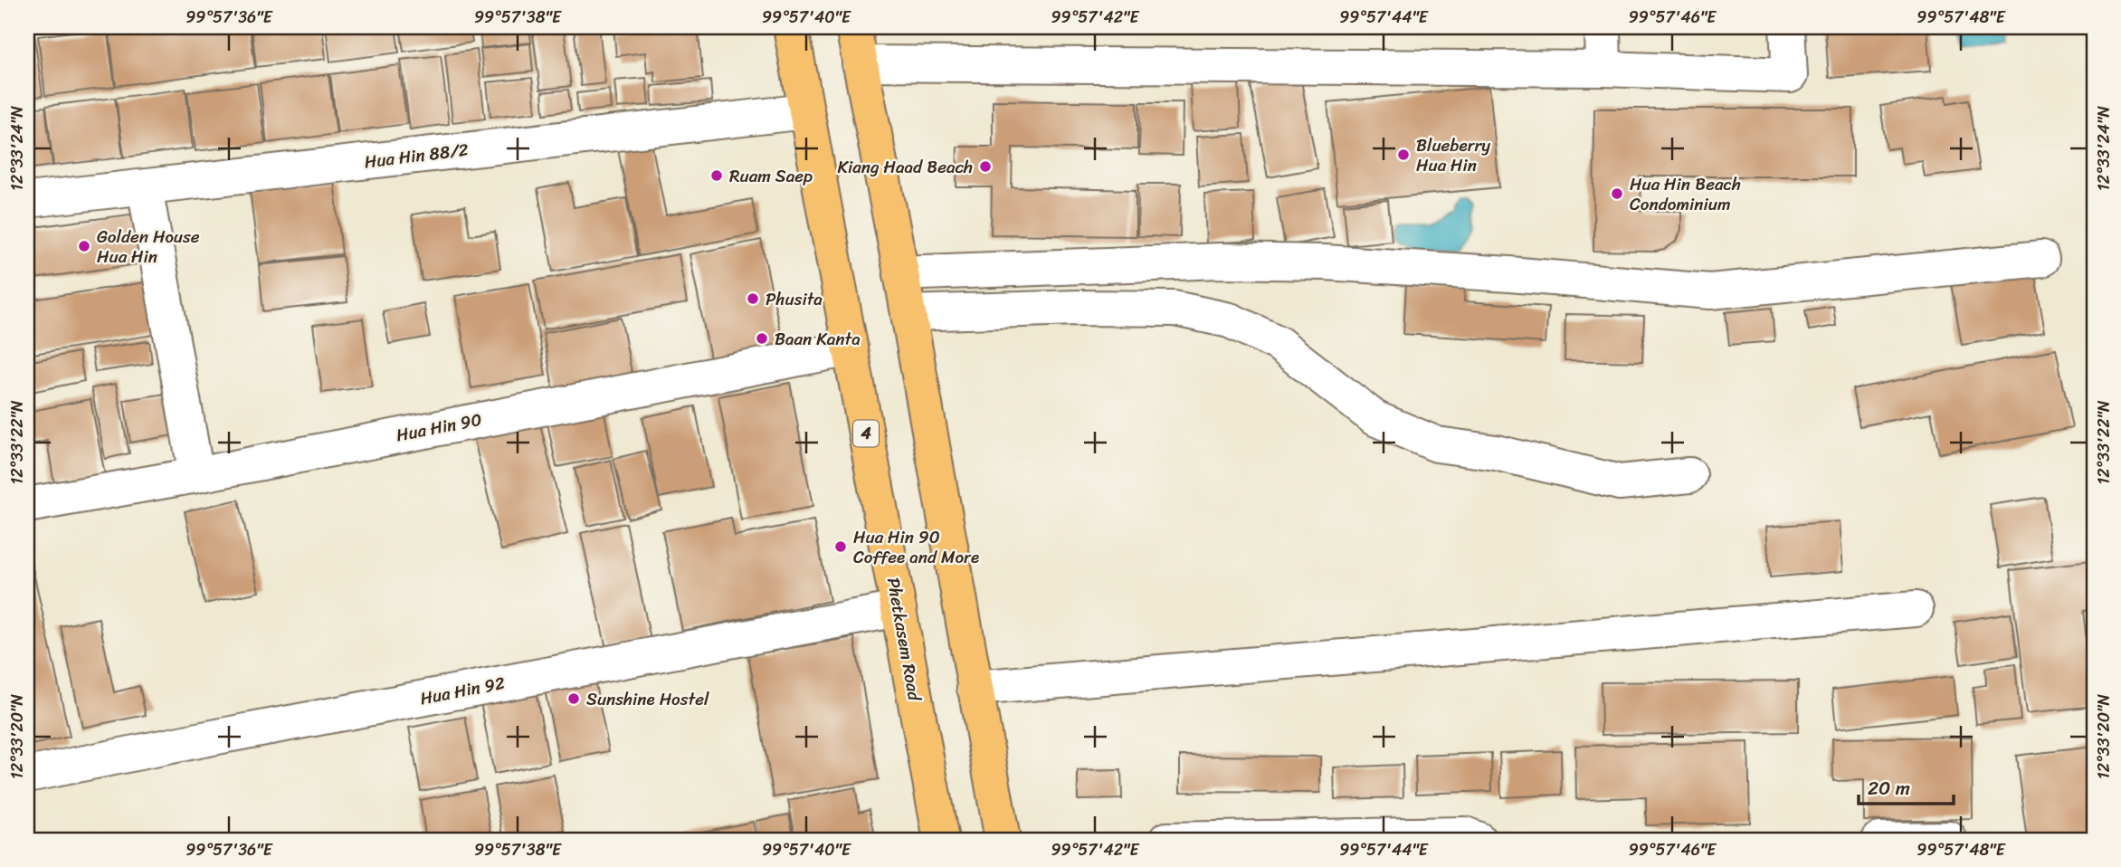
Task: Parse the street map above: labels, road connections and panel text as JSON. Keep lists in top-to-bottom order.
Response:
{
  "streets": {
    "main road": ["4", "Phetkasem Road"],
    "street": ["Hua Hin 88/2", "Hua Hin 90", "Hua Hin 92"]
  },
  "crossings": [
    ["Hua Hin 88/2", "Phetkasem Road"],
    ["Hua Hin 90", "Phetkasem Road"],
    ["Phetkasem Road", "Hua Hin 92"]
  ],
  "places": [
    "Blueberry Hua Hin",
    "Kiang Haad Beach",
    "Ruam Saep",
    "Hua Hin Beach Condominium",
    "Golden House Hua Hin",
    "Phusita",
    "Baan Kanta",
    "Hua Hin 90 Coffee and More",
    "Sunshine Hostel"
  ],
  "scale_bar": "20 m",
  "coordinates": [
    "99°57'36\"E",
    "99°57'38\"E",
    "99°57'40\"E",
    "99°57'42\"E",
    "99°57'44\"E",
    "99°57'46\"E",
    "99°57'48\"E",
    "12°33'24\"N",
    "12°33'22\"N",
    "12°33'20\"N"
  ]
}
